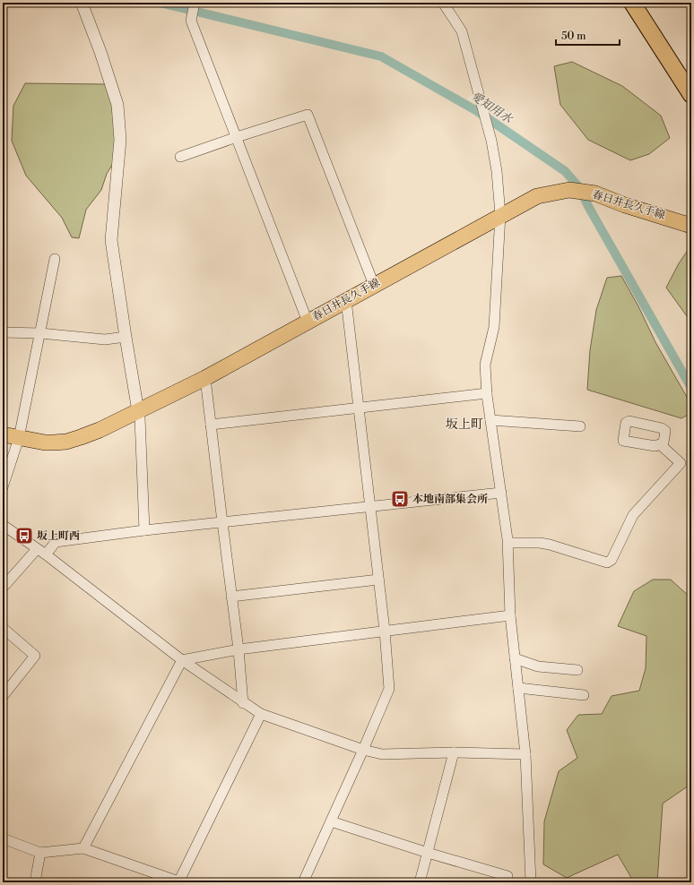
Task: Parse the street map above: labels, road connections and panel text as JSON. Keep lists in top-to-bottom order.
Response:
{
  "streets": {
    "main road": ["春日井長久手線"]
  },
  "districts": ["坂上町"],
  "water": ["愛知用水"],
  "places": {
    "bus stop": ["本地南部集会所", "坂上町西"]
  },
  "scale_bar": "50 m"
}
